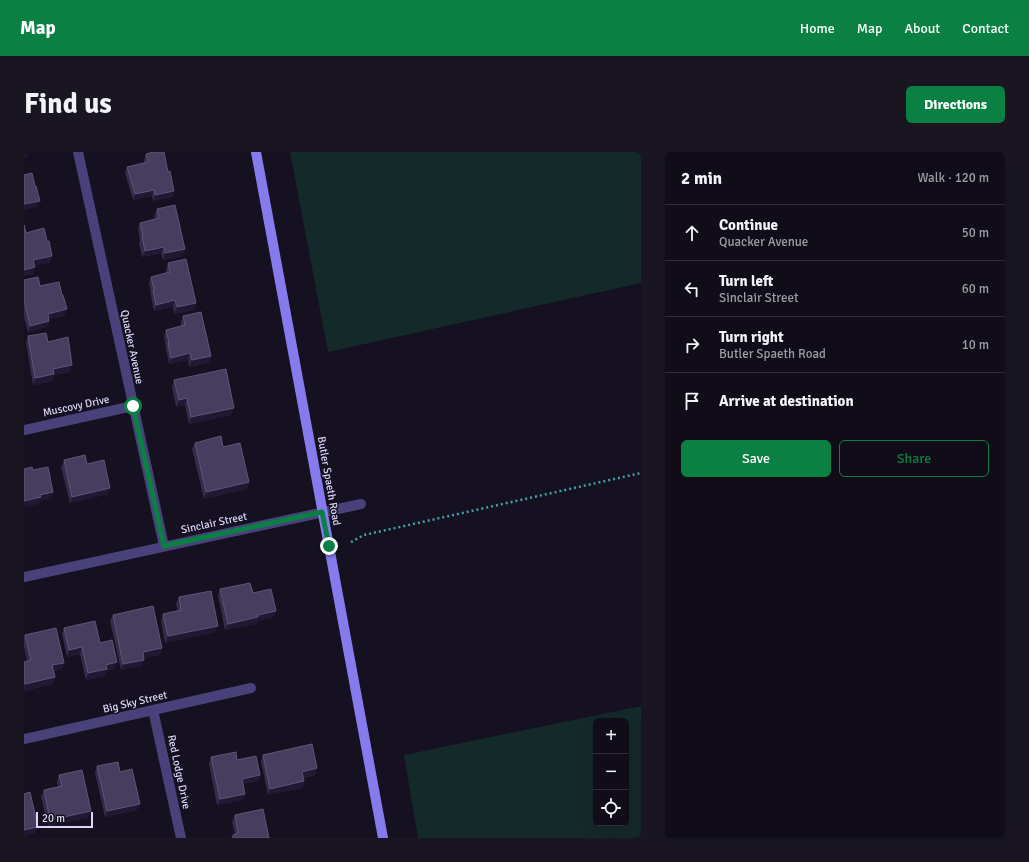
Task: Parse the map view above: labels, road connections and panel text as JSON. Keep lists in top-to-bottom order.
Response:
{
  "streets": {
    "main road": ["Butler Spaeth Road"],
    "street": [
      "Quacker Avenue",
      "Muscovy Drive",
      "Sinclair Street",
      "Big Sky Street",
      "Red Lodge Drive"
    ]
  },
  "crossings": [
    ["Quacker Avenue", "Muscovy Drive"],
    ["Quacker Avenue", "Sinclair Street"],
    ["Butler Spaeth Road", "Sinclair Street"],
    ["Big Sky Street", "Red Lodge Drive"]
  ],
  "scale_bar": "20 m",
  "page": {
    "header": "Map",
    "nav": [
      "Home",
      "Map",
      "About",
      "Contact"
    ],
    "buttons": [
      "Directions",
      ["Save", "Share"]
    ],
    "title": "Find us",
    "heading": ["2 min", "Walk · 120 m"],
    "list": [
      ["Continue", "Quacker Avenue", "50 m"],
      ["Turn left", "Sinclair Street", "60 m"],
      ["Turn right", "Butler Spaeth Road", "10 m"],
      "Arrive at destination"
    ],
    "map_buttons": ["+", "−"],
    "scale": "20 m"
  }
}
